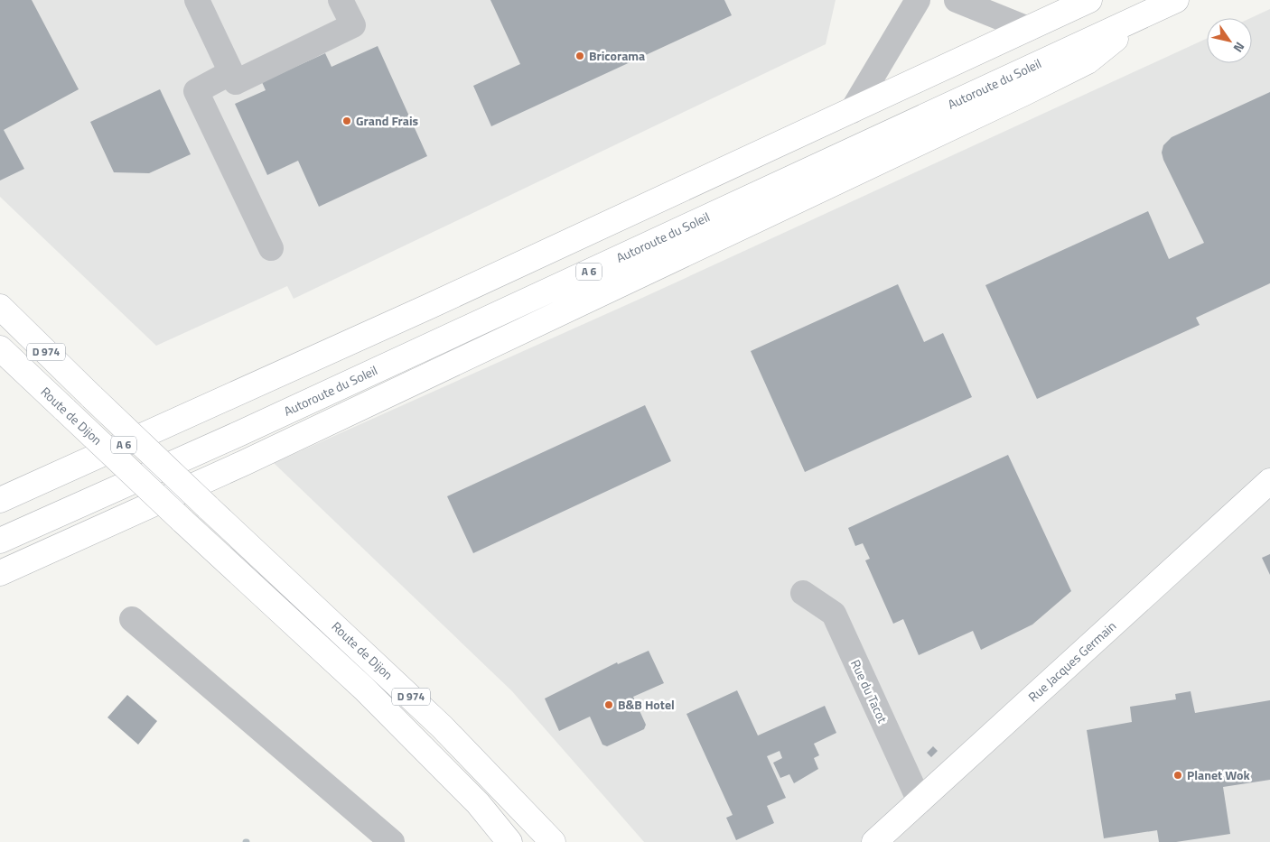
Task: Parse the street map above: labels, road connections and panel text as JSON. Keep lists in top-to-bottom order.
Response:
{
  "streets": {
    "main road": [
      "Autoroute du Soleil",
      "A 6",
      "D 974",
      "Route de Dijon",
      "Rue Jacques Germain"
    ],
    "street": ["Rue du Tacot"]
  },
  "crossings": [
    ["Rue Jacques Germain", "Rue du Tacot"]
  ],
  "places": [
    "Bricorama",
    "Grand Frais",
    "B&B Hotel",
    "Planet Wok"
  ],
  "north": "bottom right"
}
